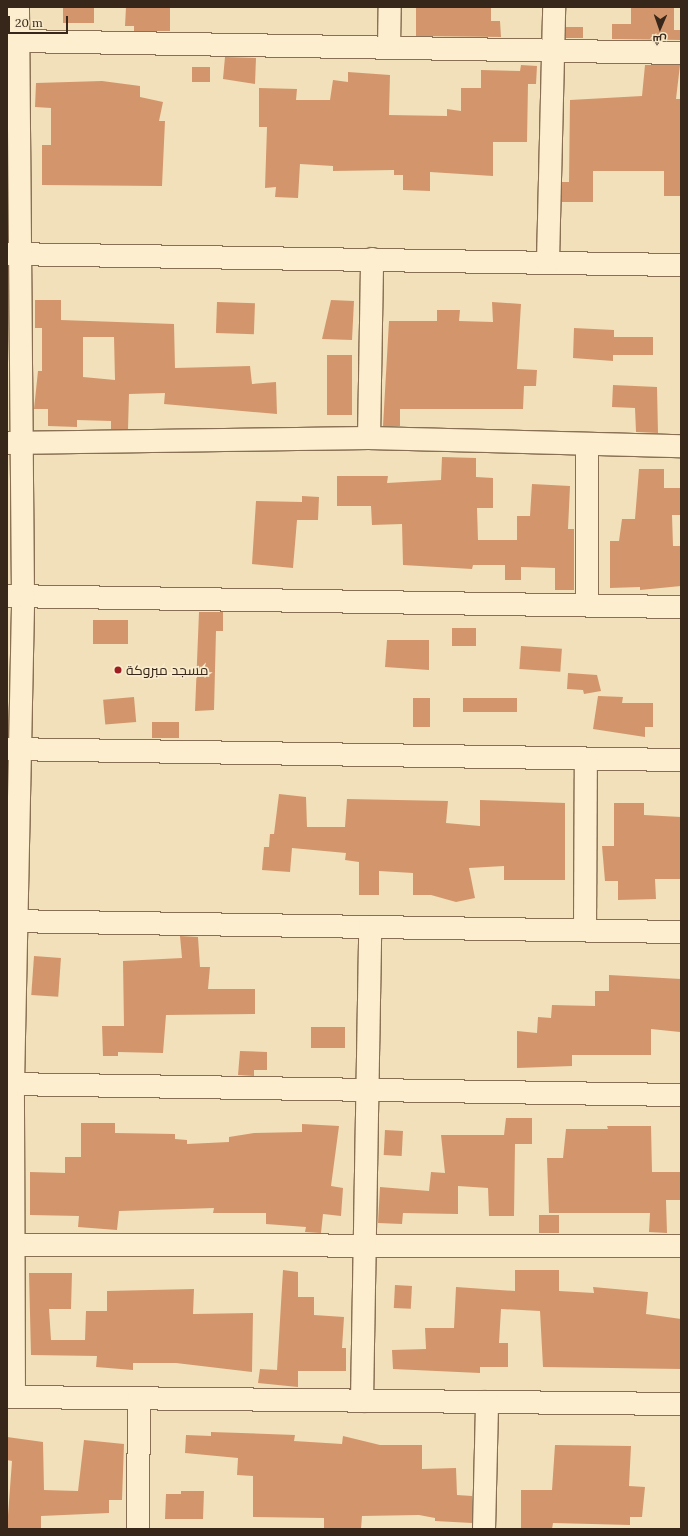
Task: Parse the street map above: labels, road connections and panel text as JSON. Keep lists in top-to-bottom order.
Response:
{
  "places": ["مسجد مبروكة"],
  "scale_bar": "20 m",
  "north": "bottom"
}
